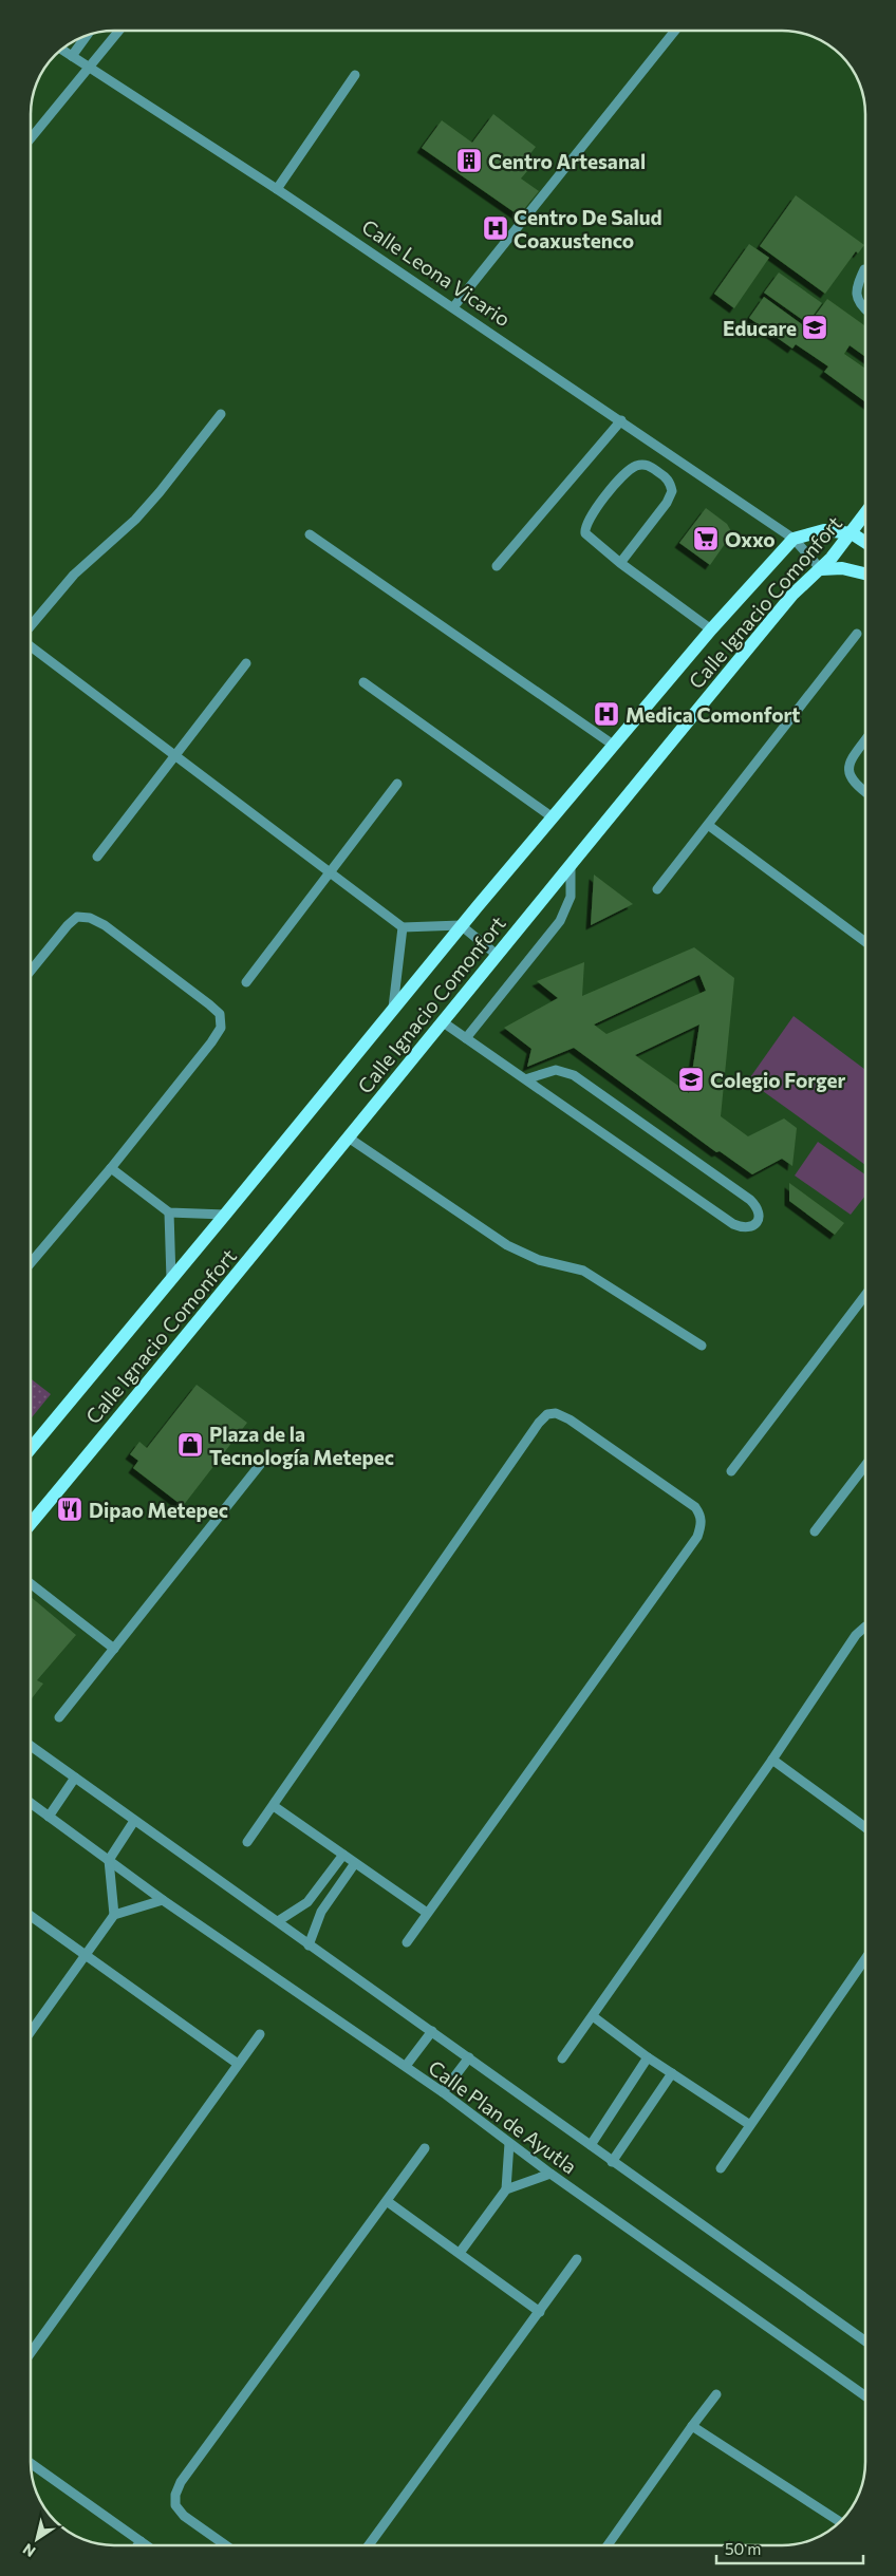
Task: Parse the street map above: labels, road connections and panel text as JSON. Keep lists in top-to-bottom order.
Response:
{
  "streets": {
    "main road": ["Calle Ignacio Comonfort"],
    "street": ["Calle Leona Vicario", "Calle Plan de Ayutla"]
  },
  "crossings": [
    ["Calle Leona Vicario", "Calle Ignacio Comonfort"]
  ],
  "places": {
    "building": ["Centro Artesanal"],
    "hospital": ["Centro De Salud Coaxustenco", "Medica Comonfort"],
    "school or university": ["Educare", "Colegio Forger"],
    "supermarket": ["Oxxo"],
    "shop": ["Plaza de la Tecnología Metepec"],
    "restaurant": ["Dipao Metepec"]
  },
  "scale_bar": "50 m",
  "north": "bottom left"
}
